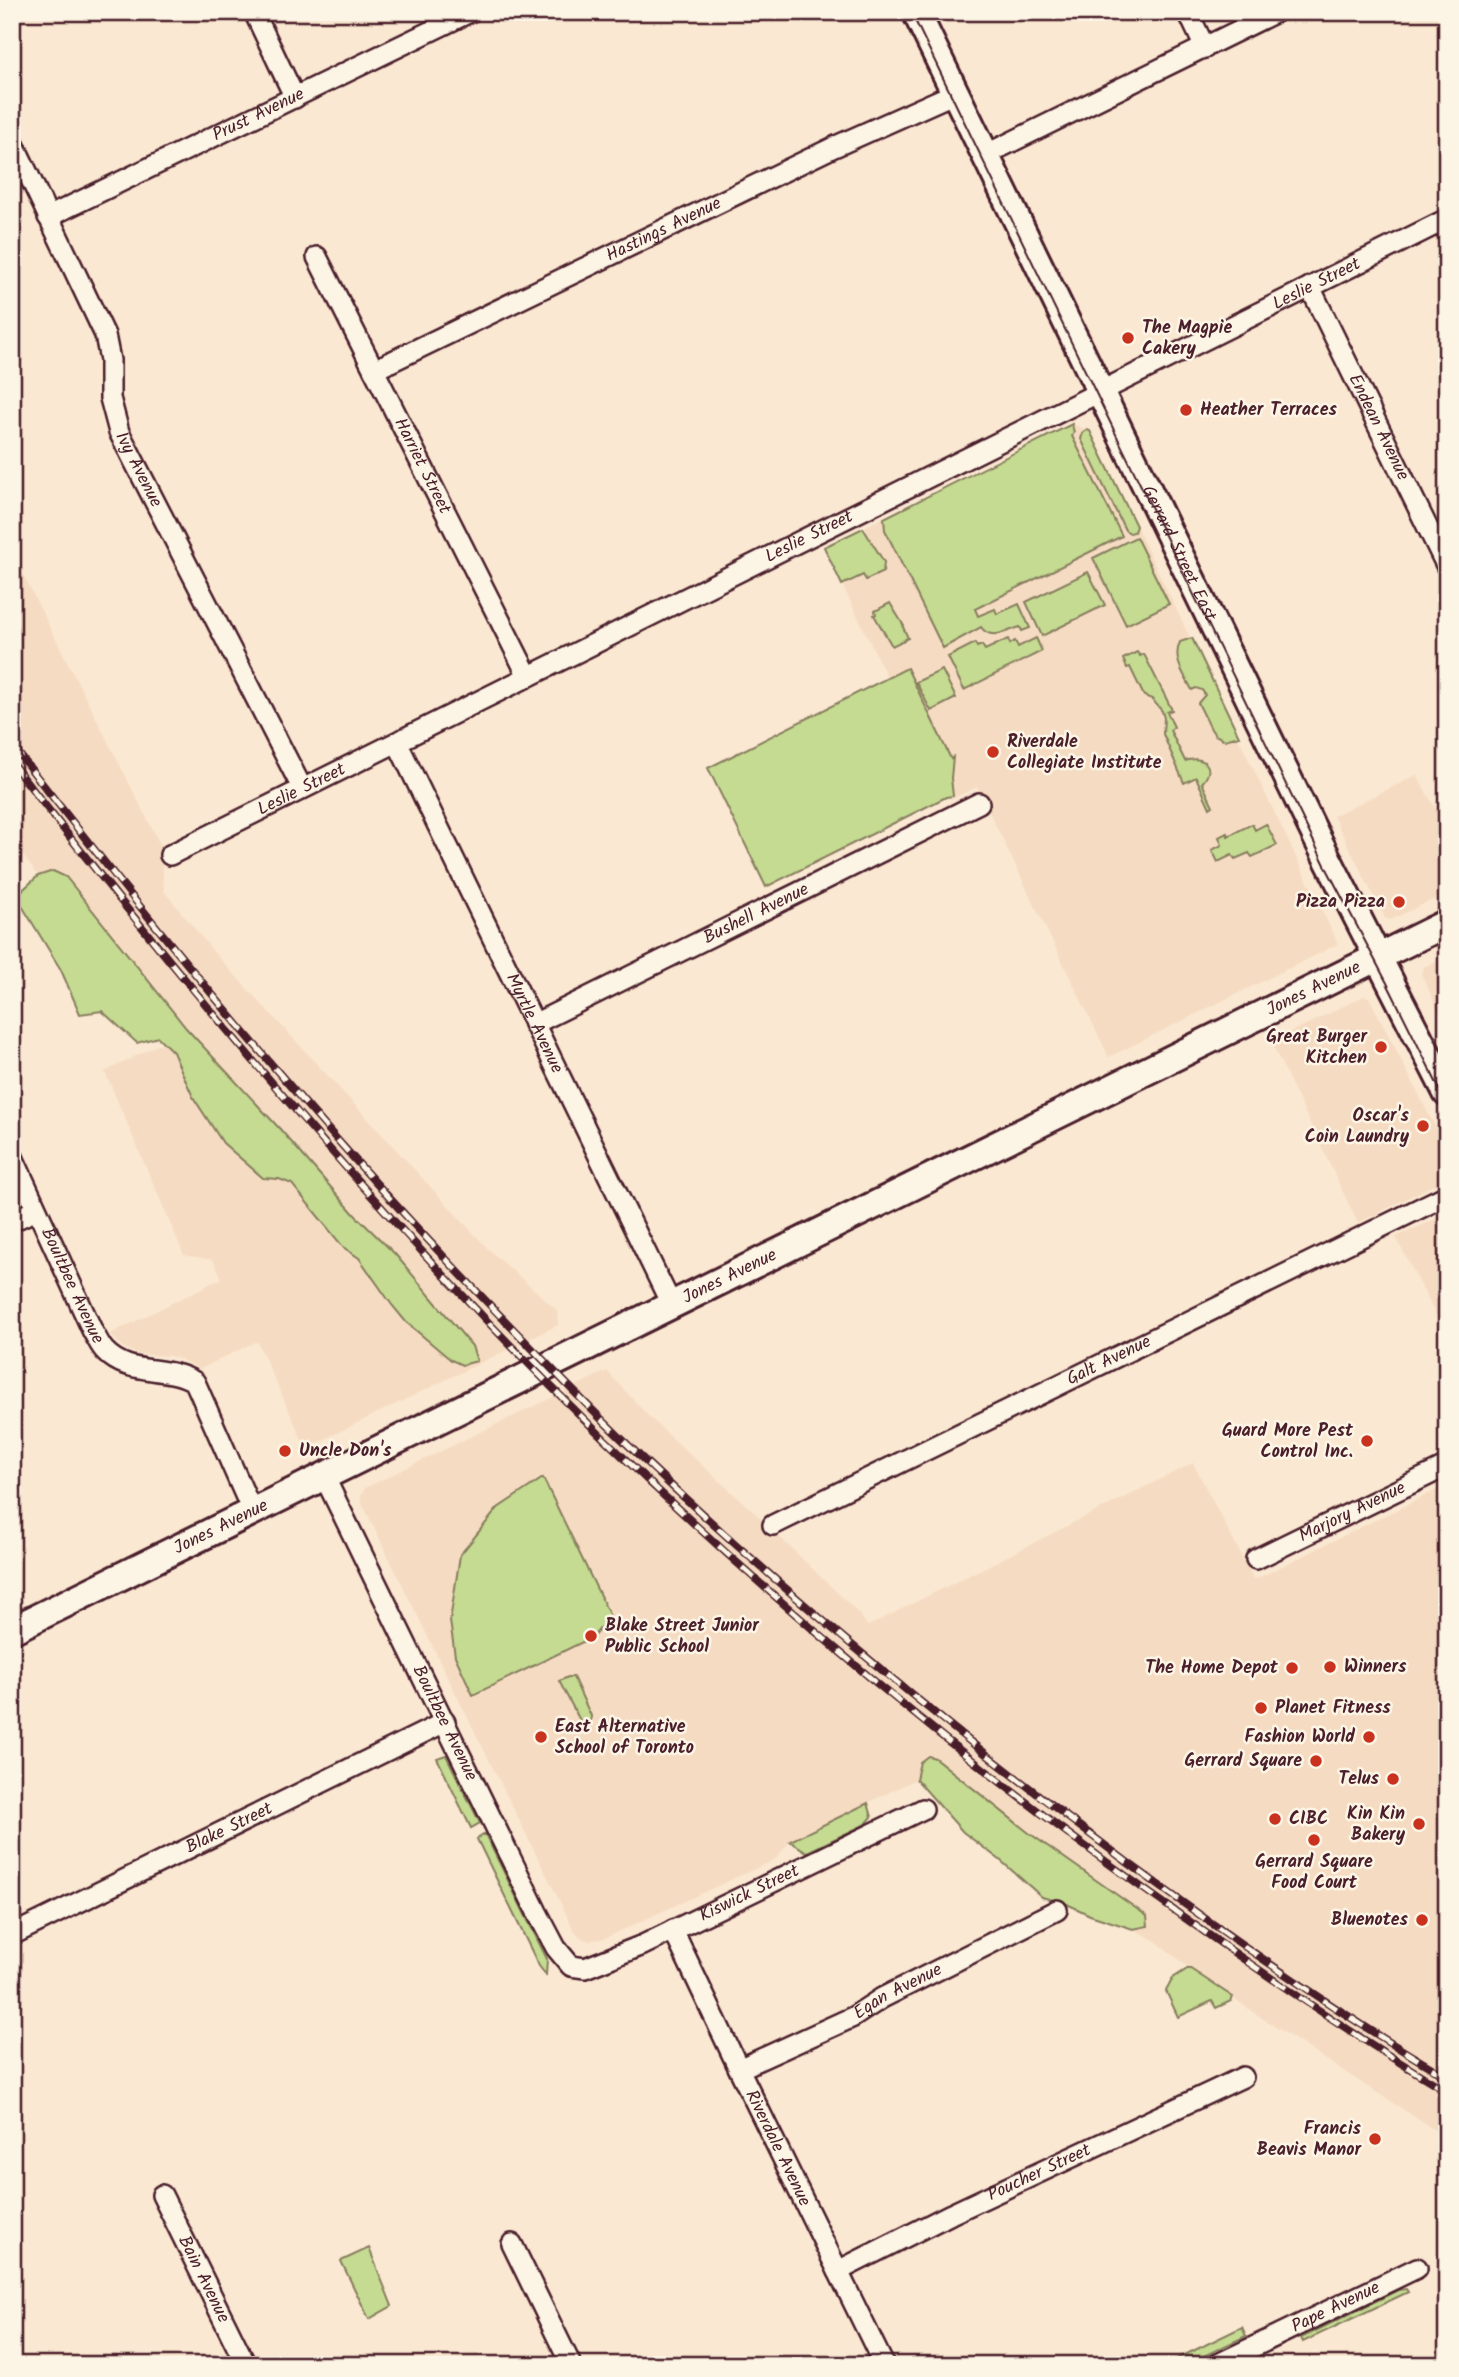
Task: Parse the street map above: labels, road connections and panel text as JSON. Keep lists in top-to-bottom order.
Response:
{
  "streets": {
    "street": [
      "Prust Avenue",
      "Hastings Avenue",
      "Leslie Street",
      "Endean Avenue",
      "Harriet Street",
      "Ivy Avenue",
      "Gerrard Street East",
      "Bushell Avenue",
      "Jones Avenue",
      "Myrtle Avenue",
      "Boultbee Avenue",
      "Galt Avenue",
      "Marjory Avenue",
      "Blake Street",
      "Kiswick Street",
      "Egan Avenue",
      "Riverdale Avenue",
      "Poucher Street",
      "Bain Avenue",
      "Pape Avenue"
    ]
  },
  "crossings": [
    ["Prust Avenue", "Ivy Avenue"],
    ["Hastings Avenue", "Harriet Street"],
    ["Hastings Avenue", "Gerrard Street East"],
    ["Leslie Street", "Endean Avenue"],
    ["Leslie Street", "Harriet Street"],
    ["Leslie Street", "Ivy Avenue"],
    ["Leslie Street", "Gerrard Street East"],
    ["Leslie Street", "Myrtle Avenue"],
    ["Gerrard Street East", "Jones Avenue"],
    ["Bushell Avenue", "Myrtle Avenue"],
    ["Jones Avenue", "Myrtle Avenue"],
    ["Jones Avenue", "Boultbee Avenue"],
    ["Boultbee Avenue", "Blake Street"],
    ["Boultbee Avenue", "Kiswick Street"],
    ["Kiswick Street", "Riverdale Avenue"],
    ["Egan Avenue", "Riverdale Avenue"],
    ["Riverdale Avenue", "Poucher Street"]
  ],
  "places": [
    "The Magpie Cakery",
    "Heather Terraces",
    "Riverdale Collegiate Institute",
    "Pizza Pizza",
    "Great Burger Kitchen",
    "Oscar's Coin Laundry",
    "Guard More Pest Control Inc.",
    "Uncle Don's",
    "Blake Street Junior Public School",
    "Winners",
    "The Home Depot",
    "Planet Fitness",
    "East Alternative School of Toronto",
    "Fashion World",
    "Gerrard Square",
    "Telus",
    "CIBC",
    "Kin Kin Bakery",
    "Gerrard Square Food Court",
    "Bluenotes",
    "Francis Beavis Manor"
  ]
}
